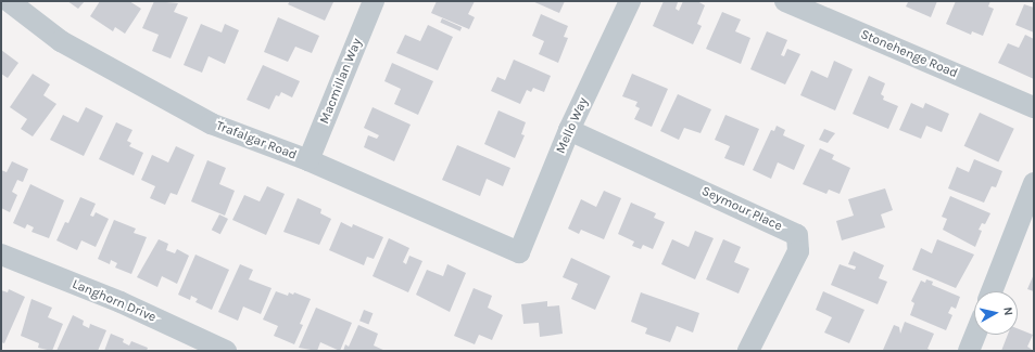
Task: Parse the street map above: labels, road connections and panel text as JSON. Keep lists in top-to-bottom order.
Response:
{
  "streets": {
    "street": [
      "Stonehenge Road",
      "Macmillan Way",
      "Mello Way",
      "Trafalgar Road",
      "Seymour Place",
      "Langhorn Drive"
    ]
  },
  "crossings": [
    ["Macmillan Way", "Trafalgar Road"],
    ["Mello Way", "Trafalgar Road"],
    ["Mello Way", "Seymour Place"]
  ],
  "north": "right"
}
